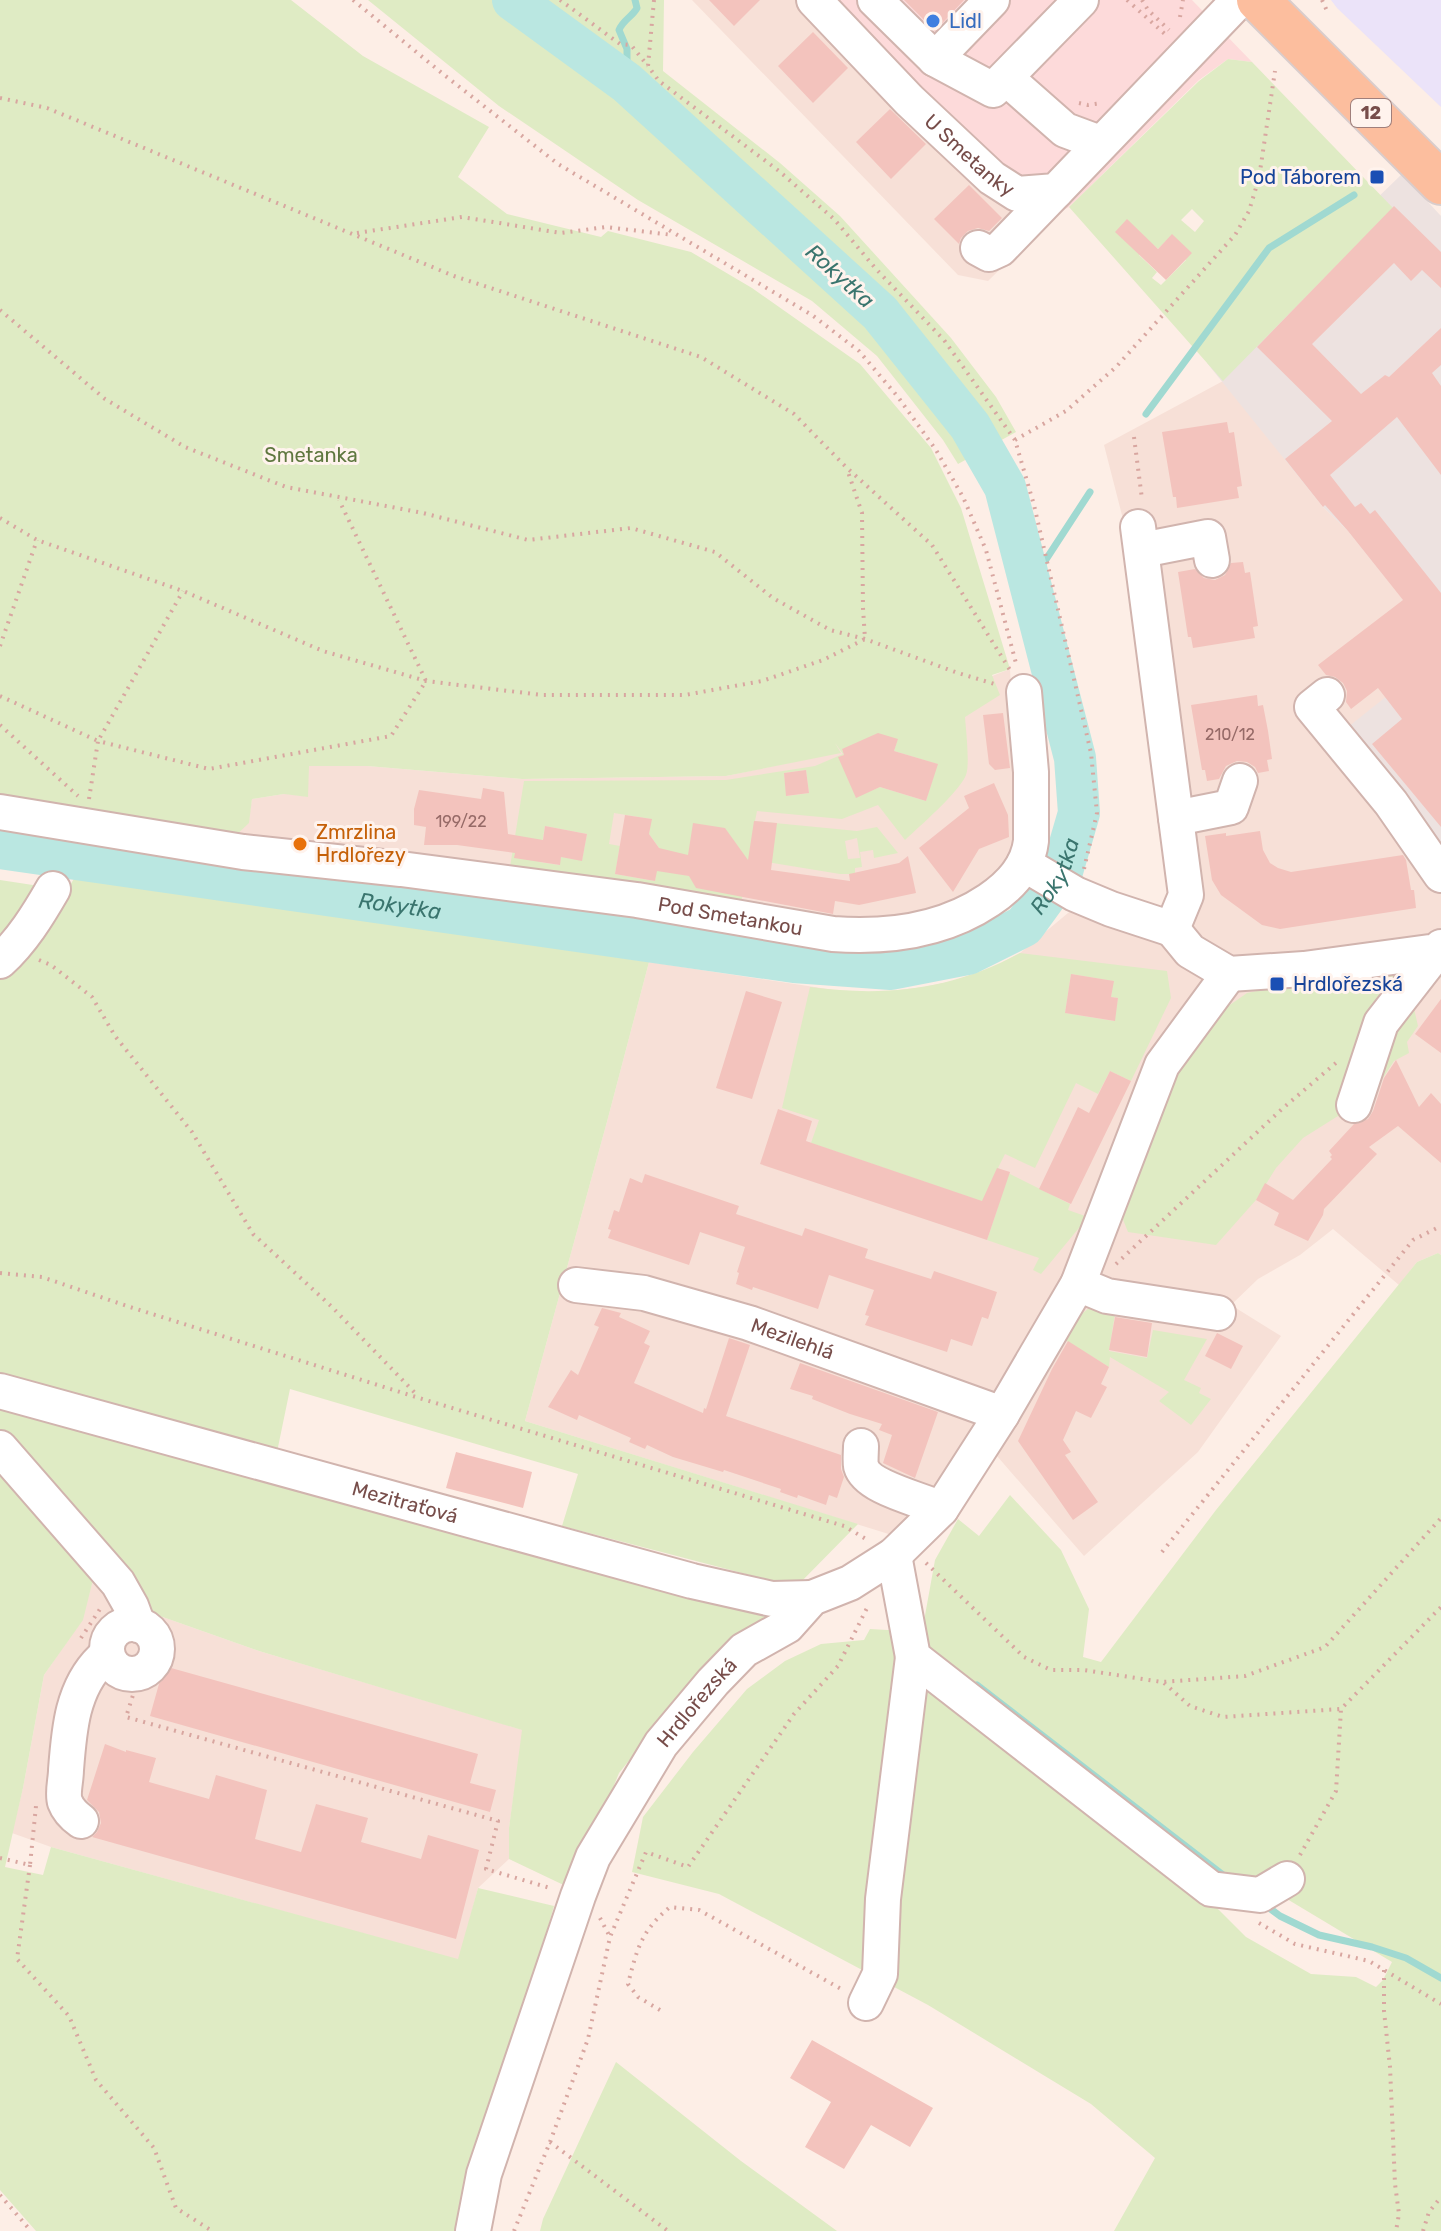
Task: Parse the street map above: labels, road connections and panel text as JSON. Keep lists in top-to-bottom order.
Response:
{
  "streets": {
    "main road": ["12"],
    "street": [
      "U Smetanky",
      "Pod Smetankou",
      "Mezilehlá",
      "Mezitraťová",
      "Hrdlořezská"
    ]
  },
  "crossings": [
    ["Mezilehlá", "Hrdlořezská"],
    ["Mezitraťová", "Hrdlořezská"]
  ],
  "water": ["Rokytka"],
  "parks": ["Smetanka"],
  "places": {
    "other": ["Lidl", "Zmrzlina Hrdlořezy"],
    "transit": ["Pod Táborem", "Hrdlořezská"]
  },
  "house_numbers": ["210/12", "199/22"]
}
